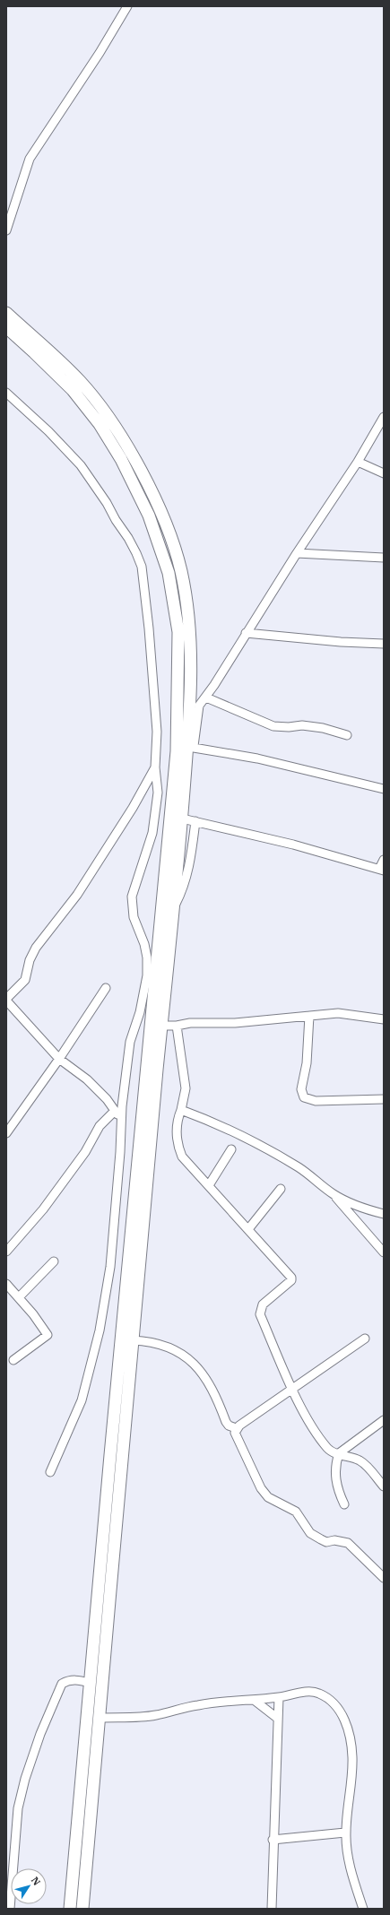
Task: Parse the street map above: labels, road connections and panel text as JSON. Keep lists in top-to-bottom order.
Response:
{
  "north": "top right"
}
